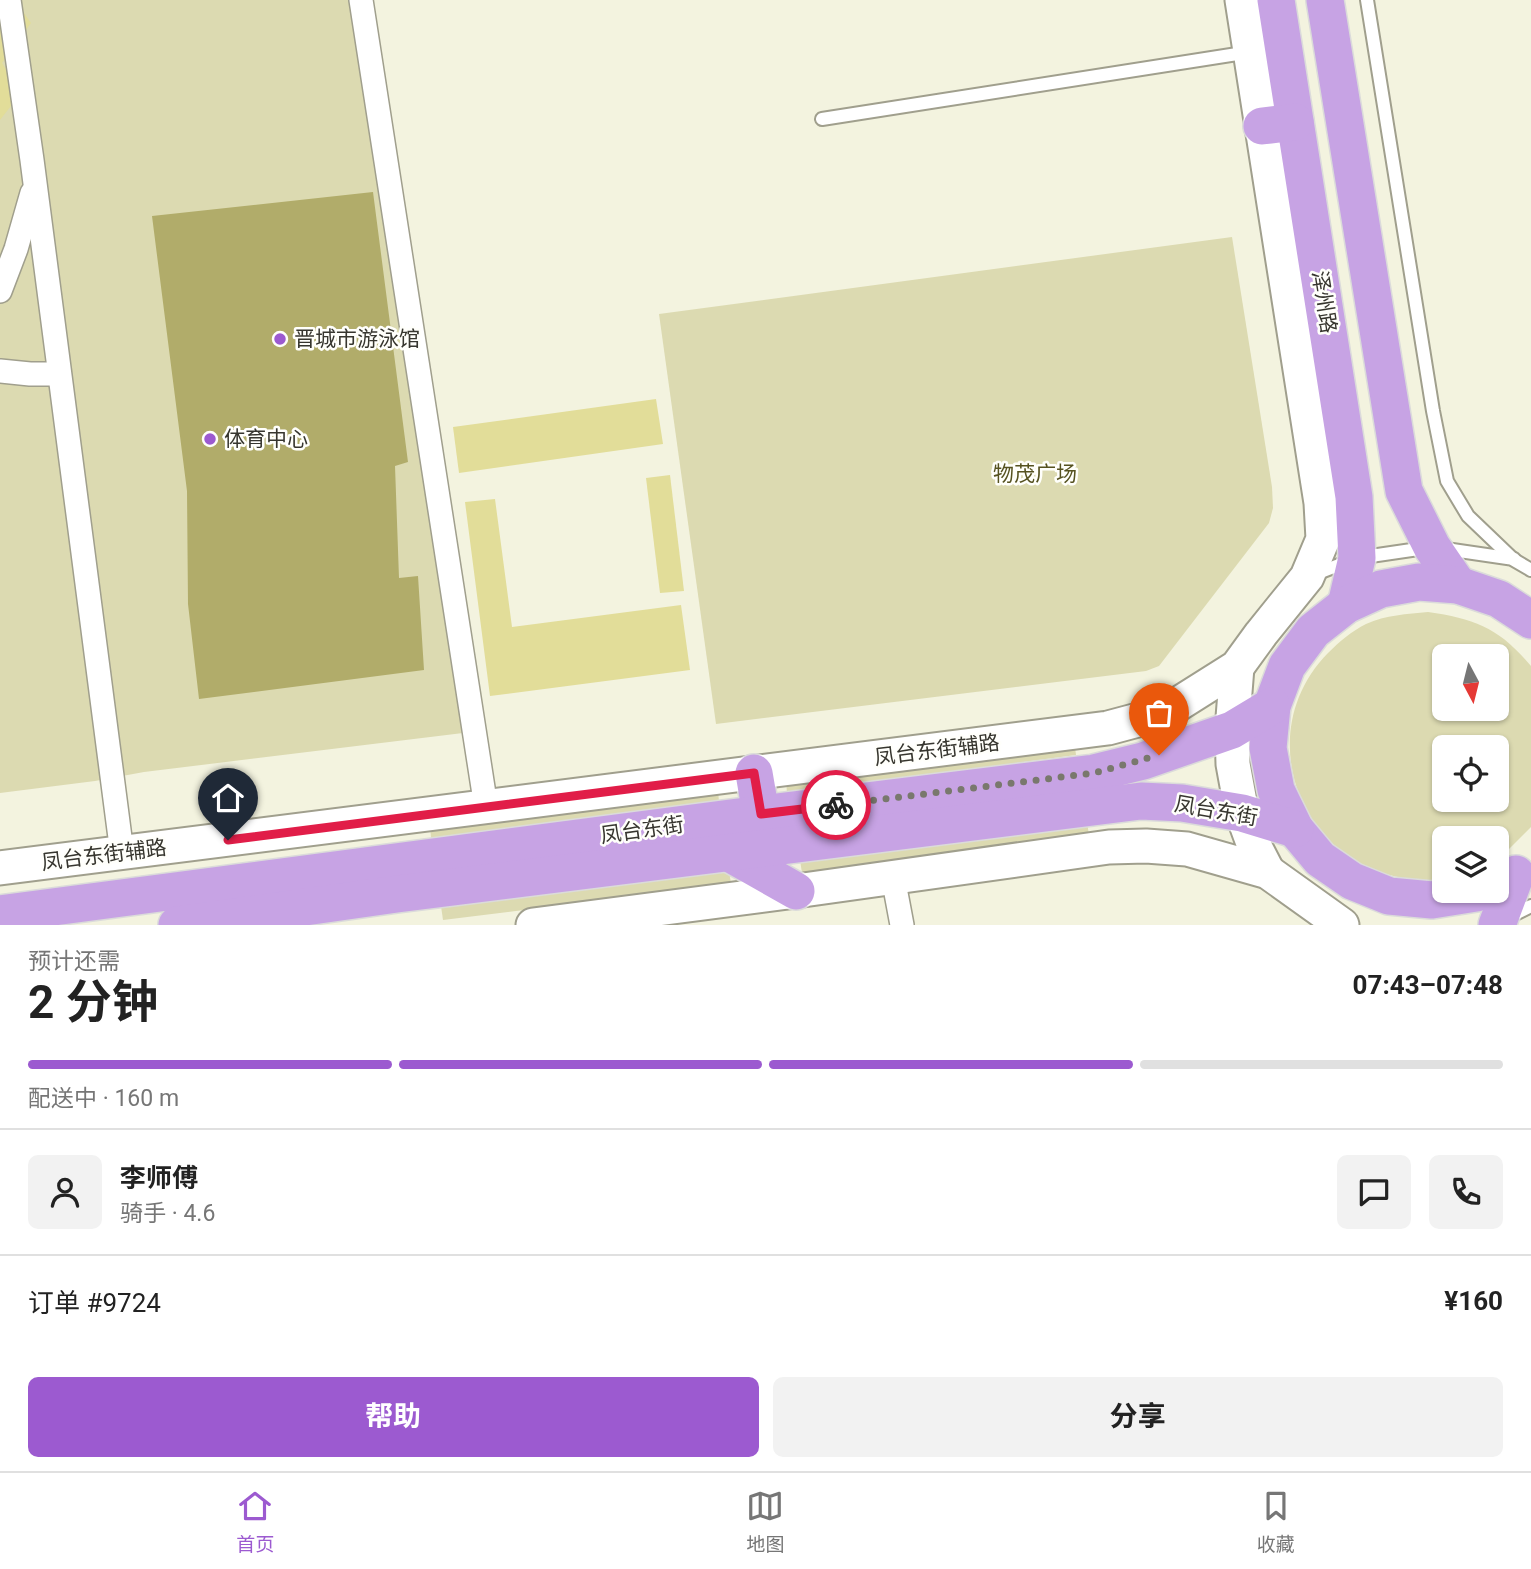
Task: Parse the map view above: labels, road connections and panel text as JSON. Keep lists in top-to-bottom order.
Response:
{
  "streets": {
    "main road": ["泽州路", "凤台东街辅路", "凤台东街"]
  },
  "parks": ["物茂广场"],
  "places": ["晋城市游泳馆", "体育中心"],
  "north": "bottom",
  "page": {
    "heading": ["2 分钟", "预计还需", "07:43–07:48"],
    "panel": [
      "李师傅",
      "骑手 · 4.6",
      "订单 #9724",
      "¥160"
    ],
    "bar": "配送中 · 160 m",
    "buttons": ["帮助", "分享"],
    "tabs": ["首页", "地图", "收藏"]
  }
}
